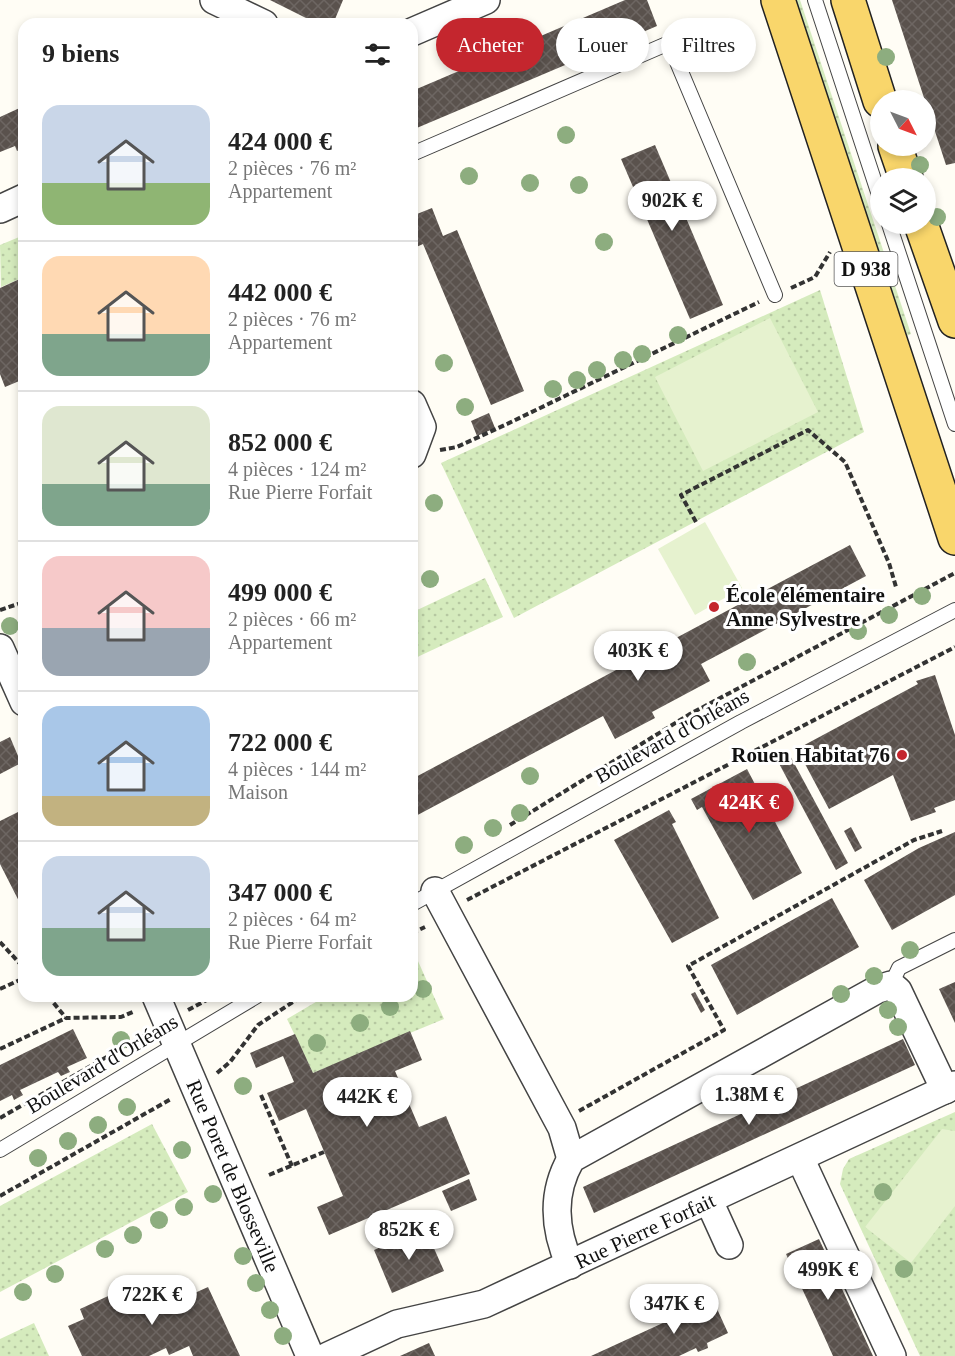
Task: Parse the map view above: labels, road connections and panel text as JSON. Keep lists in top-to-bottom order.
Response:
{
  "streets": {
    "main road": ["D 938"],
    "street": ["Rue Poret de Blosseville", "Rue Pierre Forfait"],
    "lane": ["Boulevard d'Orléans"]
  },
  "crossings": [
    ["Boulevard d'Orléans", "Rue Poret de Blosseville"]
  ],
  "places": ["École élémentaire Anne Sylvestre", "Rouen Habitat 76"],
  "north": "bottom right",
  "page": {
    "chip": ["Acheter", "Louer", "Filtres"],
    "heading": "9 biens",
    "list": [
      {
        "name": "424 000 €",
        "note": "2 pièces · 76 m² · Appartement"
      },
      {
        "name": "442 000 €",
        "note": "2 pièces · 76 m² · Appartement"
      },
      {
        "name": "852 000 €",
        "note": "4 pièces · 124 m² · Rue Pierre Forfait"
      },
      {
        "name": "499 000 €",
        "note": "2 pièces · 66 m² · Appartement"
      },
      {
        "name": "722 000 €",
        "note": "4 pièces · 144 m² · Maison"
      },
      {
        "name": "347 000 €",
        "note": "2 pièces · 64 m² · Rue Pierre Forfait"
      }
    ],
    "price": [
      "902K €",
      "403K €",
      "424K €",
      "1.38M €",
      "442K €",
      "852K €",
      "499K €",
      "722K €",
      "347K €"
    ]
  }
}
